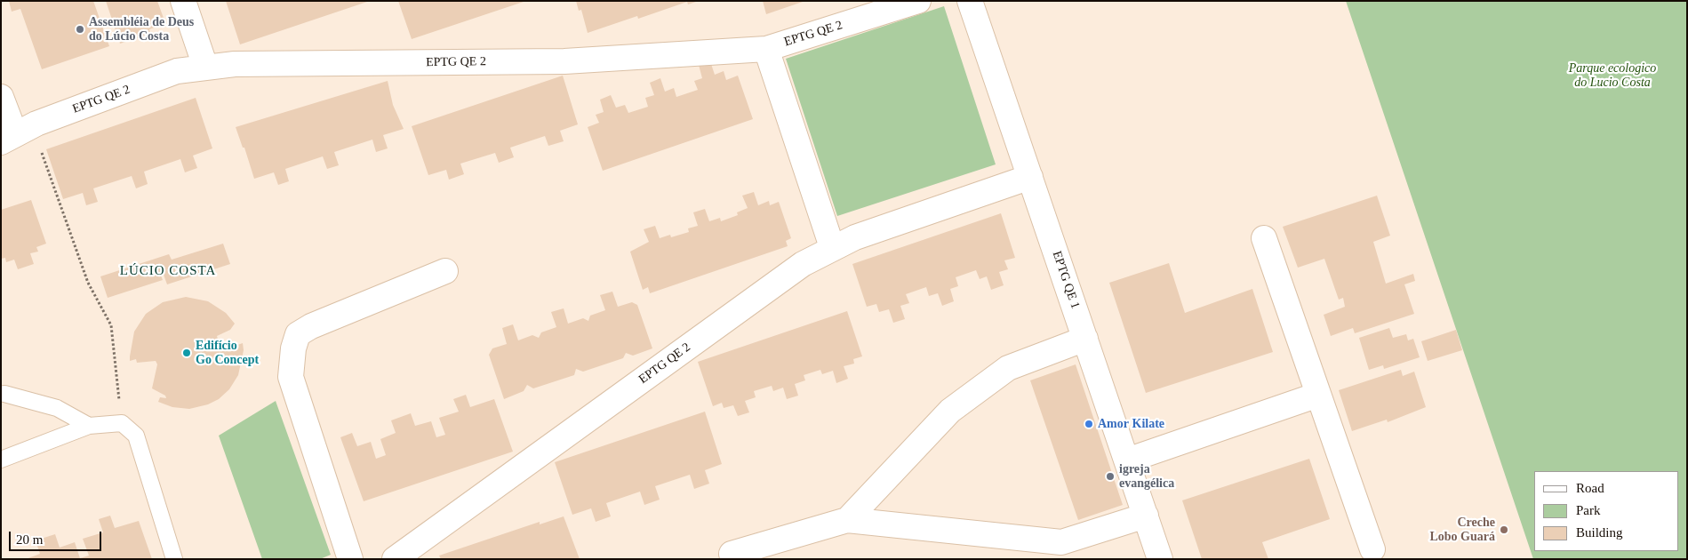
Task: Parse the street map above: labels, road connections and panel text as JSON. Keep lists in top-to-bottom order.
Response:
{
  "streets": {
    "street": ["EPTG QE 2", "EPTG QE 1"]
  },
  "crossings": [
    ["EPTG QE 2", "EPTG QE 1"]
  ],
  "districts": ["LÚCIO COSTA"],
  "parks": ["Parque ecologico do Lucio Costa"],
  "places": [
    "Assembléia de Deus do Lúcio Costa",
    "Edifício Go Concept",
    "Amor Kilate",
    "igreja evangélica",
    "Creche Lobo Guará"
  ],
  "legend": ["Road", "Park", "Building"],
  "scale_bar": "20 m"
}
